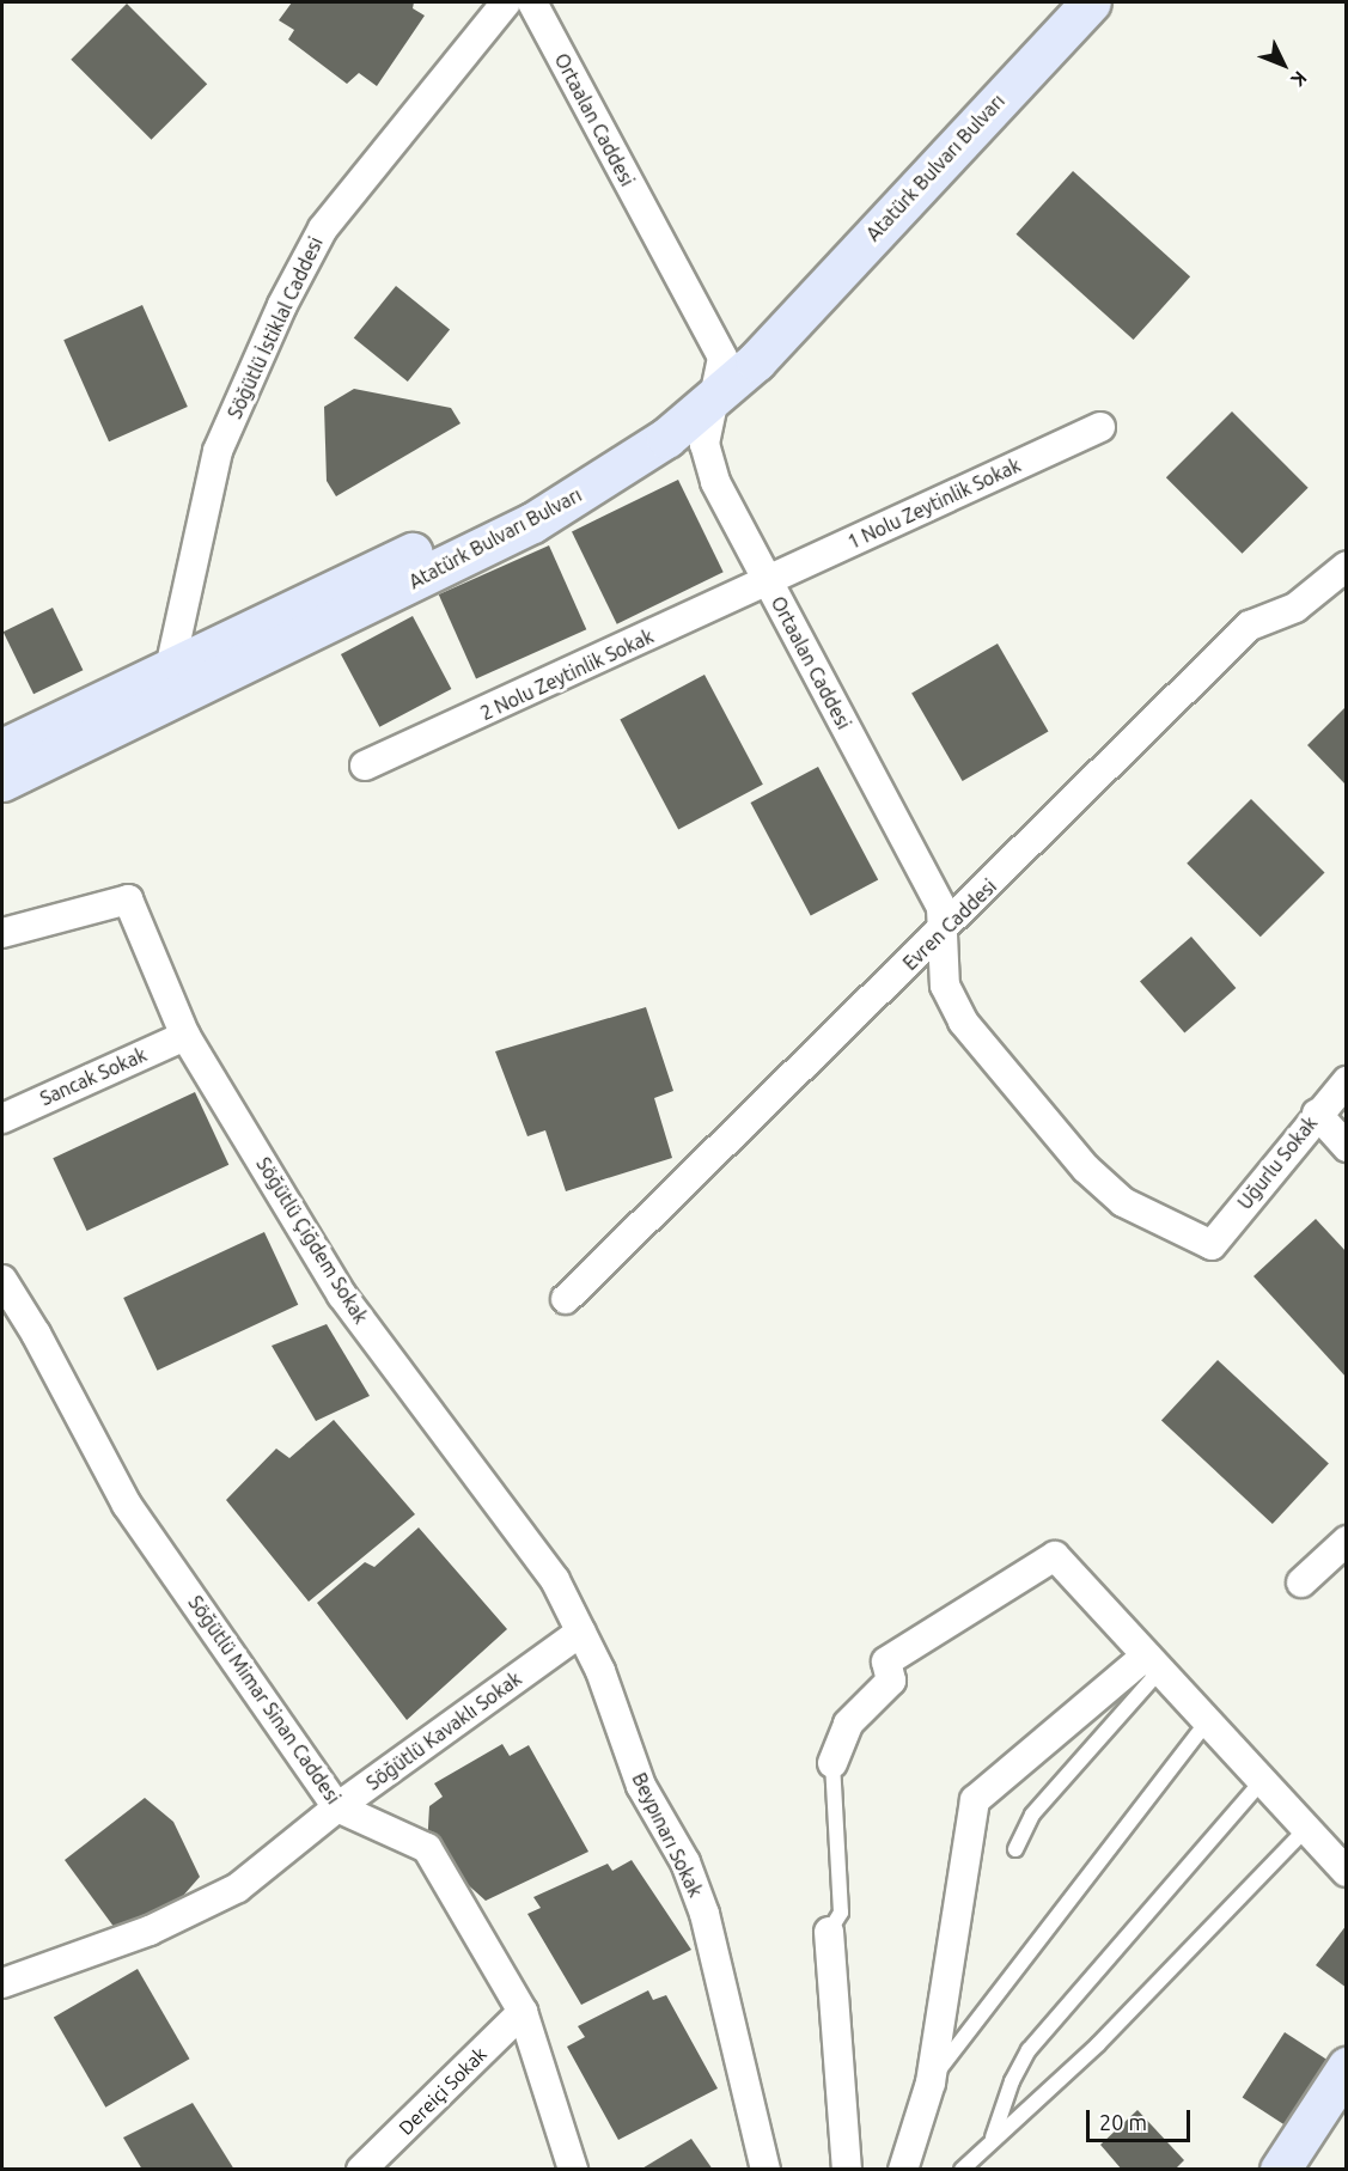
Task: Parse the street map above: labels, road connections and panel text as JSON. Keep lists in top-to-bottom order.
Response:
{
  "streets": {
    "street": [
      "Ortaalan Caddesi",
      "Atatürk Bulvarı Bulvarı",
      "Söğütlü İstiklal Caddesi",
      "1 Nolu Zeytinlik Sokak",
      "2 Nolu Zeytinlik Sokak",
      "Evren Caddesi",
      "Sancak Sokak",
      "Uğurlu Sokak",
      "Söğütlü Çiğdem Sokak",
      "Söğütlü Mimar Sinan Caddesi",
      "Söğütlü Kavaklı Sokak",
      "Beypınarı Sokak",
      "Dereiçi Sokak"
    ]
  },
  "crossings": [
    ["Ortaalan Caddesi", "Atatürk Bulvarı Bulvarı"],
    ["Ortaalan Caddesi", "1 Nolu Zeytinlik Sokak"],
    ["Ortaalan Caddesi", "2 Nolu Zeytinlik Sokak"],
    ["Ortaalan Caddesi", "Evren Caddesi"],
    ["Ortaalan Caddesi", "Uğurlu Sokak"],
    ["Atatürk Bulvarı Bulvarı", "Söğütlü İstiklal Caddesi"],
    ["1 Nolu Zeytinlik Sokak", "2 Nolu Zeytinlik Sokak"],
    ["Sancak Sokak", "Söğütlü Çiğdem Sokak"],
    ["Söğütlü Çiğdem Sokak", "Söğütlü Kavaklı Sokak"],
    ["Söğütlü Çiğdem Sokak", "Beypınarı Sokak"],
    ["Söğütlü Mimar Sinan Caddesi", "Söğütlü Kavaklı Sokak"],
    ["Söğütlü Mimar Sinan Caddesi", "Dereiçi Sokak"],
    ["Söğütlü Kavaklı Sokak", "Beypınarı Sokak"]
  ],
  "scale_bar": "20 m",
  "north": "bottom right"
}
